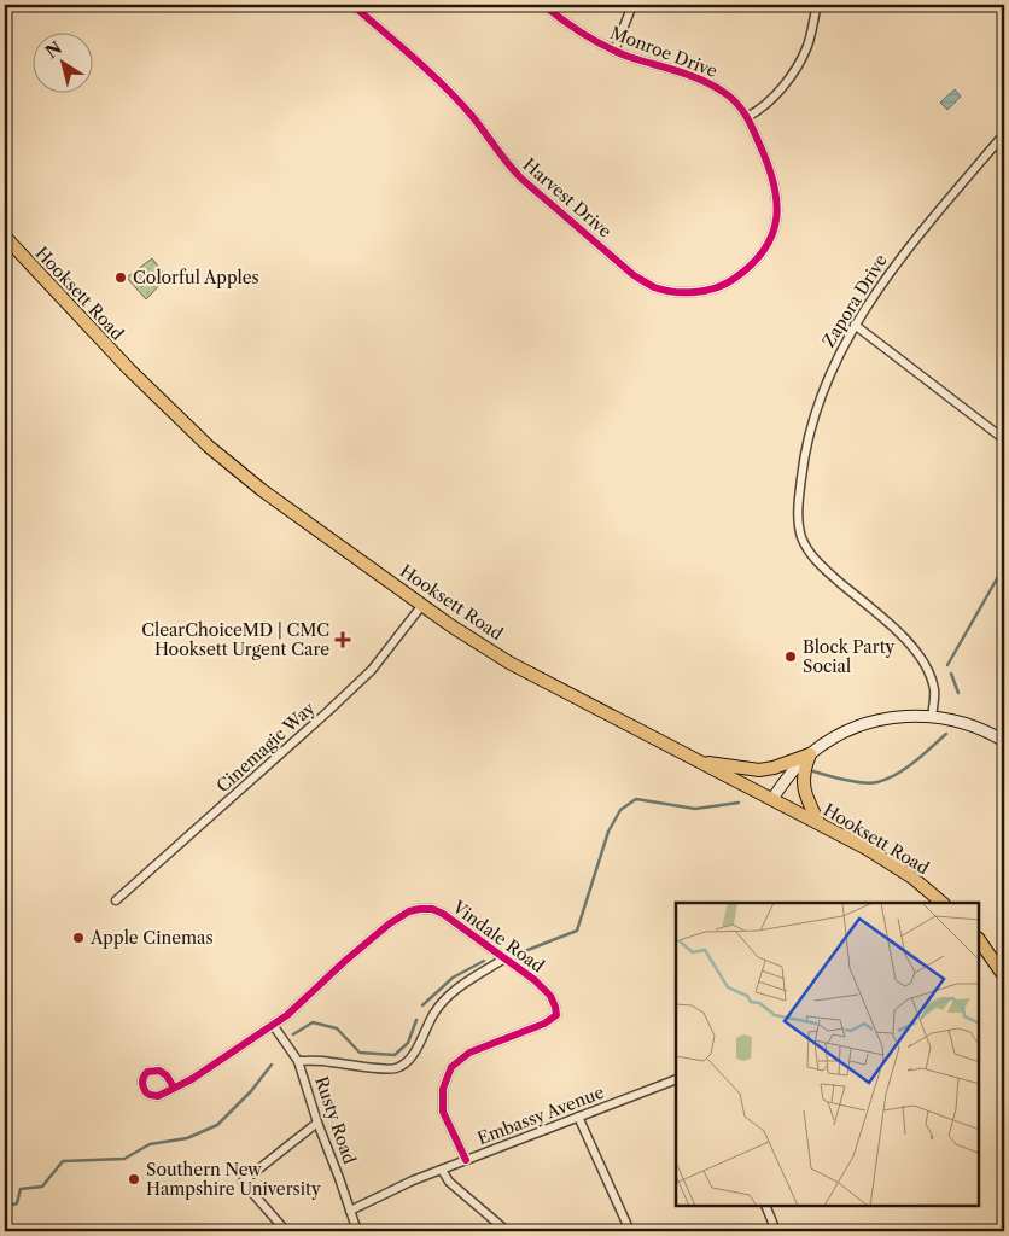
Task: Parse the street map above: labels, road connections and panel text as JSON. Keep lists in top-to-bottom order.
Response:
{
  "streets": {
    "main road": ["Hooksett Road"],
    "street": [
      "Monroe Drive",
      "Harvest Drive",
      "Zapora Drive",
      "Cinemagic Way",
      "Vindale Road",
      "Embassy Avenue",
      "Rusty Road"
    ]
  },
  "crossings": [
    ["Monroe Drive", "Harvest Drive"],
    ["Hooksett Road", "Cinemagic Way"],
    ["Vindale Road", "Embassy Avenue"],
    ["Vindale Road", "Rusty Road"],
    ["Embassy Avenue", "Rusty Road"]
  ],
  "places": {
    "other": [
      "Colorful Apples",
      "Block Party Social",
      "Apple Cinemas",
      "Southern New Hampshire University"
    ],
    "health": ["ClearChoiceMD | CMC Hooksett Urgent Care"]
  },
  "north": "top left"
}
